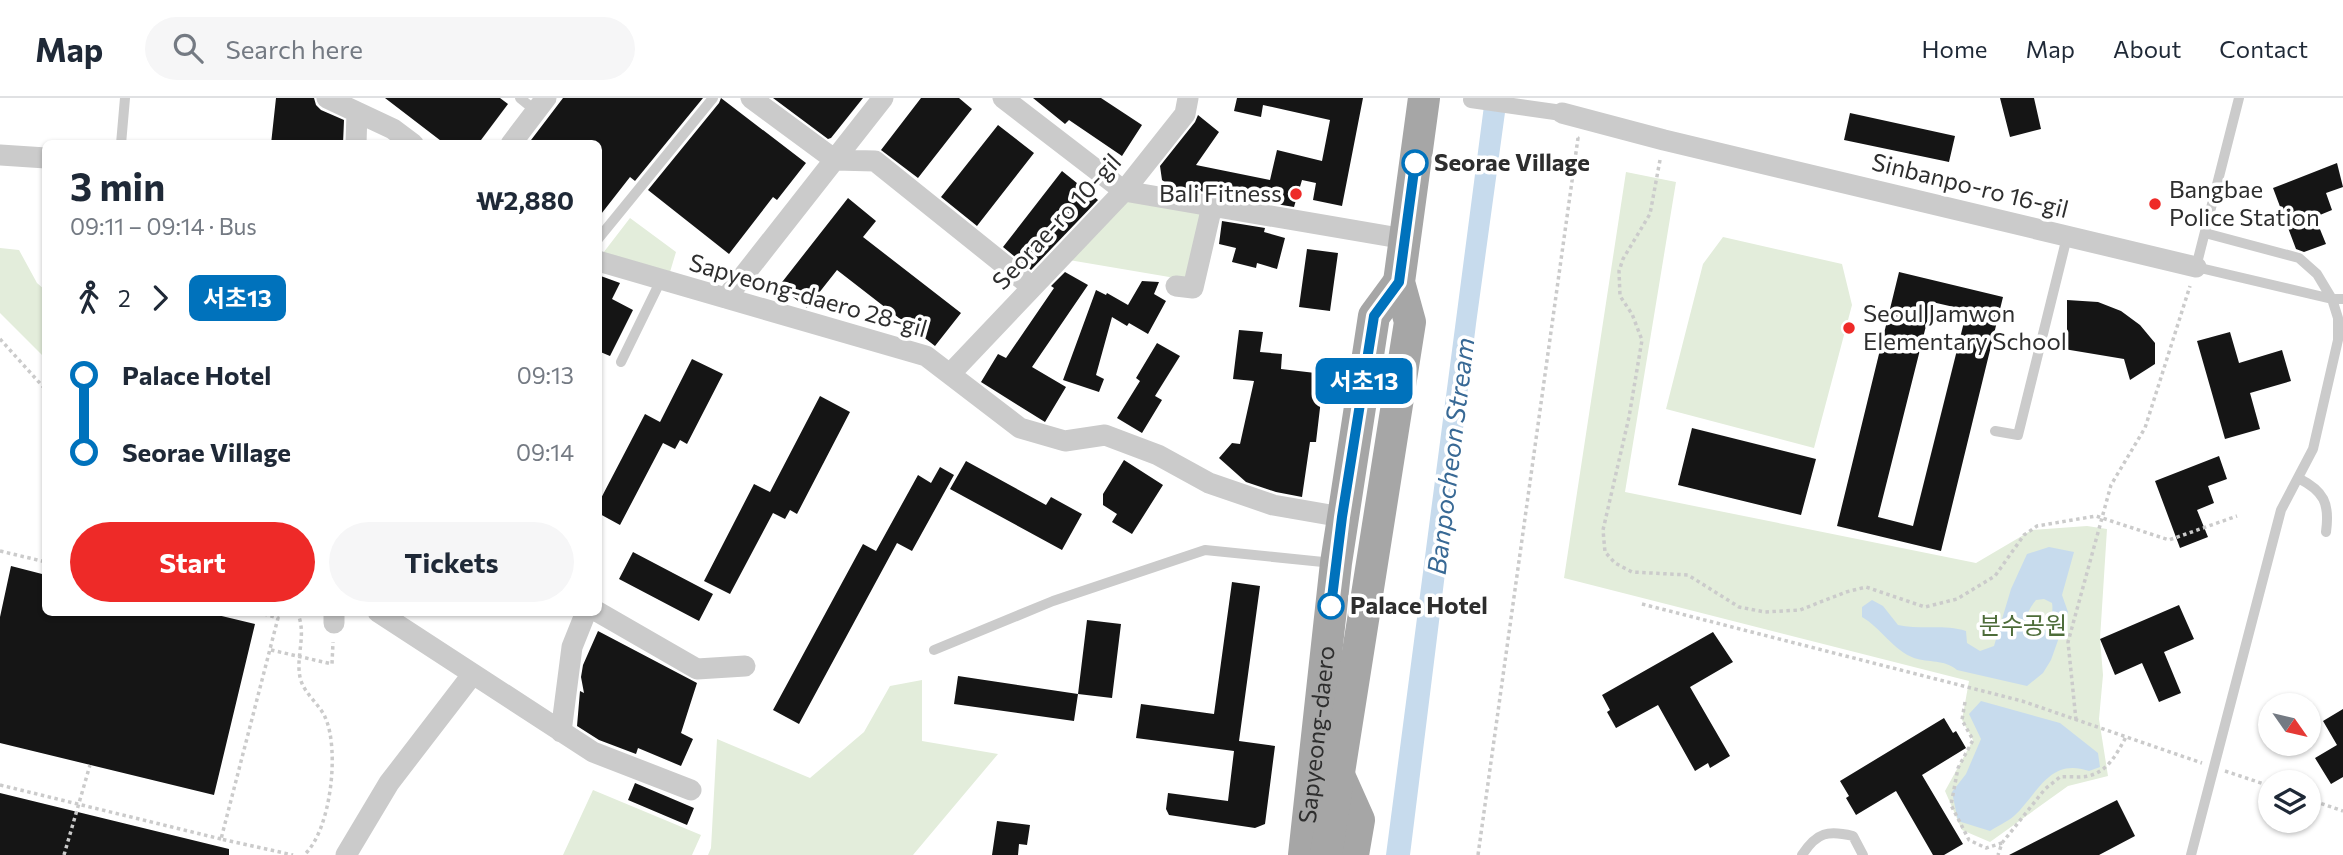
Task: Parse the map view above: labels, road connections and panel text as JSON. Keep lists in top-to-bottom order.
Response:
{
  "streets": {
    "main road": ["Sapyeong-daero"],
    "street": ["Sinbanpo-ro 16-gil", "Seorae-ro 10-gil", "Sapyeong-daero 28-gil"]
  },
  "crossings": [
    ["Seorae-ro 10-gil", "Sapyeong-daero 28-gil"],
    ["Sapyeong-daero 28-gil", "Sapyeong-daero"]
  ],
  "water": ["Banpocheon Stream"],
  "parks": ["분수공원"],
  "places": [
    "Seorae Village",
    "Bali Fitness",
    "Bangbae Police Station",
    "Seoul Jamwon Elementary School",
    "Palace Hotel"
  ],
  "lines": ["bus line 서초13"],
  "north": "bottom right",
  "page": {
    "header": "Map",
    "search": "Search here",
    "nav": [
      "Home",
      "Map",
      "About",
      "Contact"
    ],
    "on_map": "서초13",
    "heading": ["3 min", "09:11 – 09:14 · Bus", "₩2,880"],
    "legs": ["2", "서초13"],
    "list": [
      {
        "name": "Palace Hotel",
        "value": "09:13"
      },
      {
        "name": "Seorae Village",
        "value": "09:14"
      }
    ],
    "buttons": ["Start", "Tickets"]
  }
}
